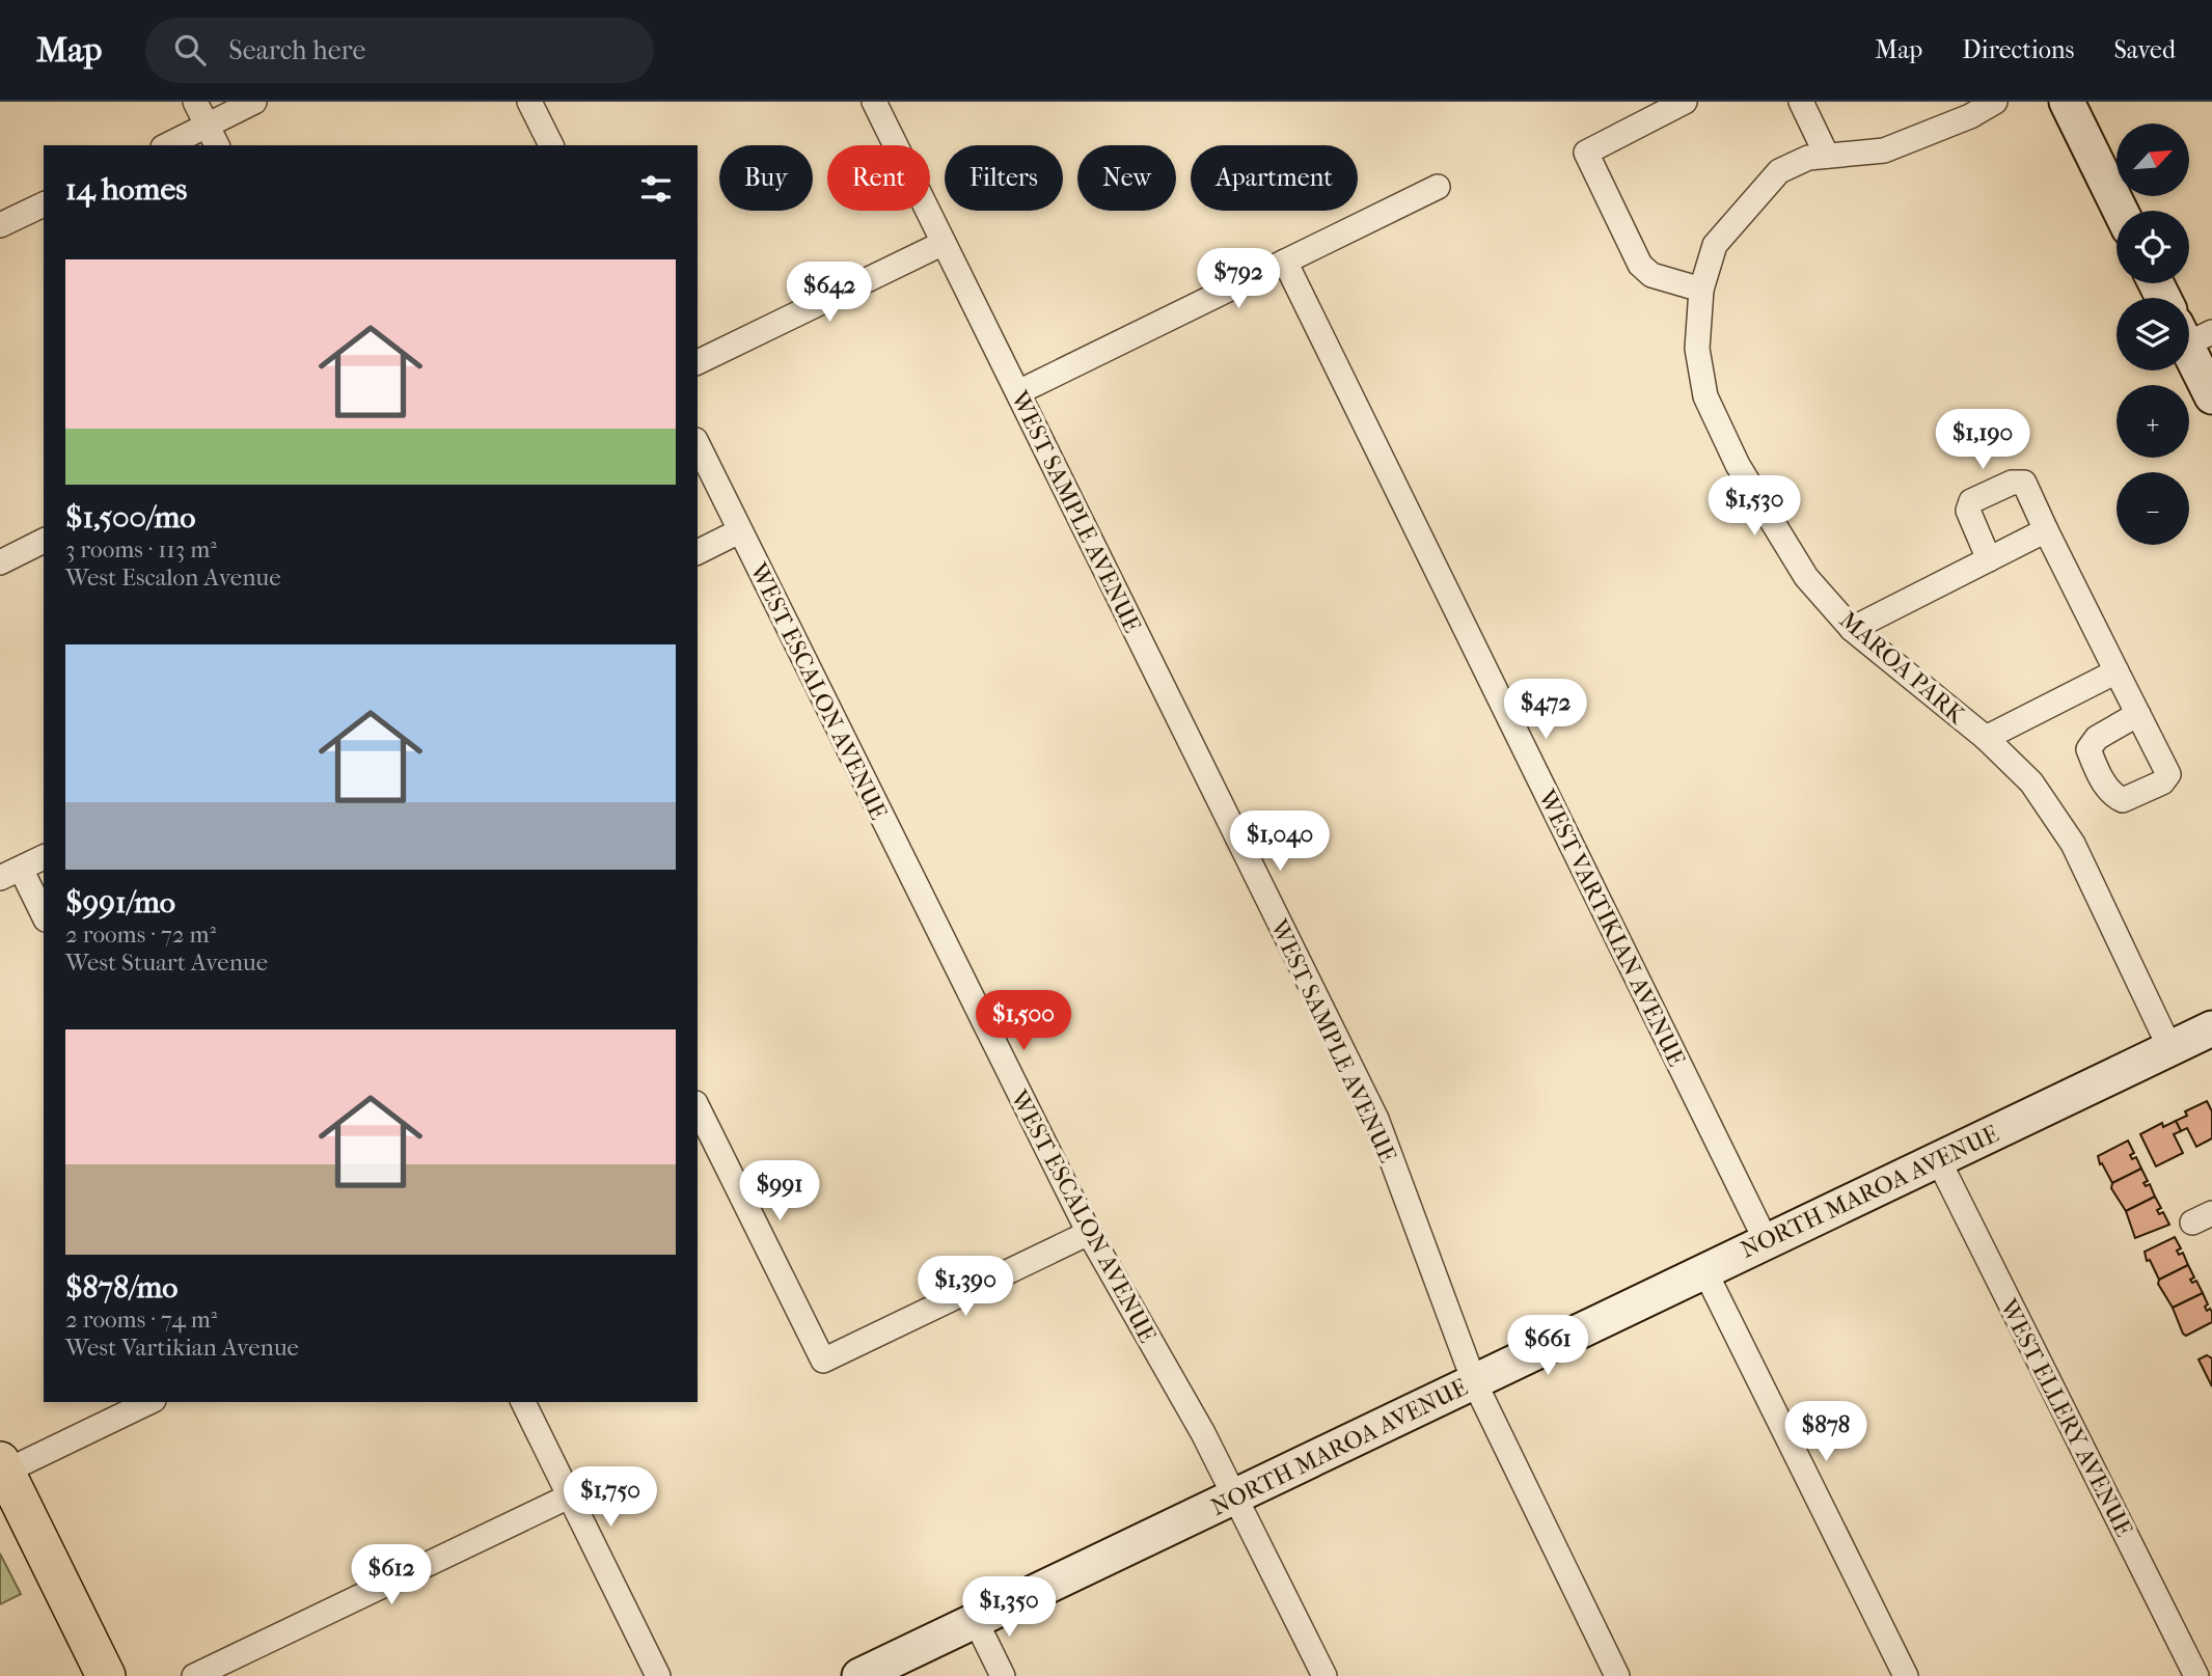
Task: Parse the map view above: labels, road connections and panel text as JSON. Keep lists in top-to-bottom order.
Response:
{
  "streets": {
    "main road": ["NORTH MAROA AVENUE"],
    "street": [
      "WEST SAMPLE AVENUE",
      "MAROA PARK",
      "WEST ESCALON AVENUE",
      "WEST VARTIKIAN AVENUE",
      "WEST ELLERY AVENUE"
    ]
  },
  "crossings": [
    ["WEST SAMPLE AVENUE", "NORTH MAROA AVENUE"],
    ["MAROA PARK", "NORTH MAROA AVENUE"],
    ["WEST ESCALON AVENUE", "NORTH MAROA AVENUE"],
    ["WEST VARTIKIAN AVENUE", "NORTH MAROA AVENUE"],
    ["NORTH MAROA AVENUE", "WEST ELLERY AVENUE"]
  ],
  "north": "top right",
  "page": {
    "header": "Map",
    "search": "Search here",
    "nav": ["Map", "Directions", "Saved"],
    "map_buttons": ["+", "−"],
    "chip": [
      "Buy",
      "Rent",
      "Filters",
      "New",
      "Apartment"
    ],
    "heading": "14 homes",
    "list": [
      {
        "name": "$1,500/mo",
        "note": "3 rooms · 113 m² · West Escalon Avenue"
      },
      {
        "name": "$991/mo",
        "note": "2 rooms · 72 m² · West Stuart Avenue"
      },
      {
        "name": "$878/mo",
        "note": "2 rooms · 74 m² · West Vartikian Avenue"
      }
    ],
    "price": [
      "$792",
      "$642",
      "$1,190",
      "$1,530",
      "$472",
      "$1,040",
      "$1,500",
      "$991",
      "$1,390",
      "$661",
      "$878",
      "$1,750",
      "$612",
      "$1,350"
    ]
  }
}
